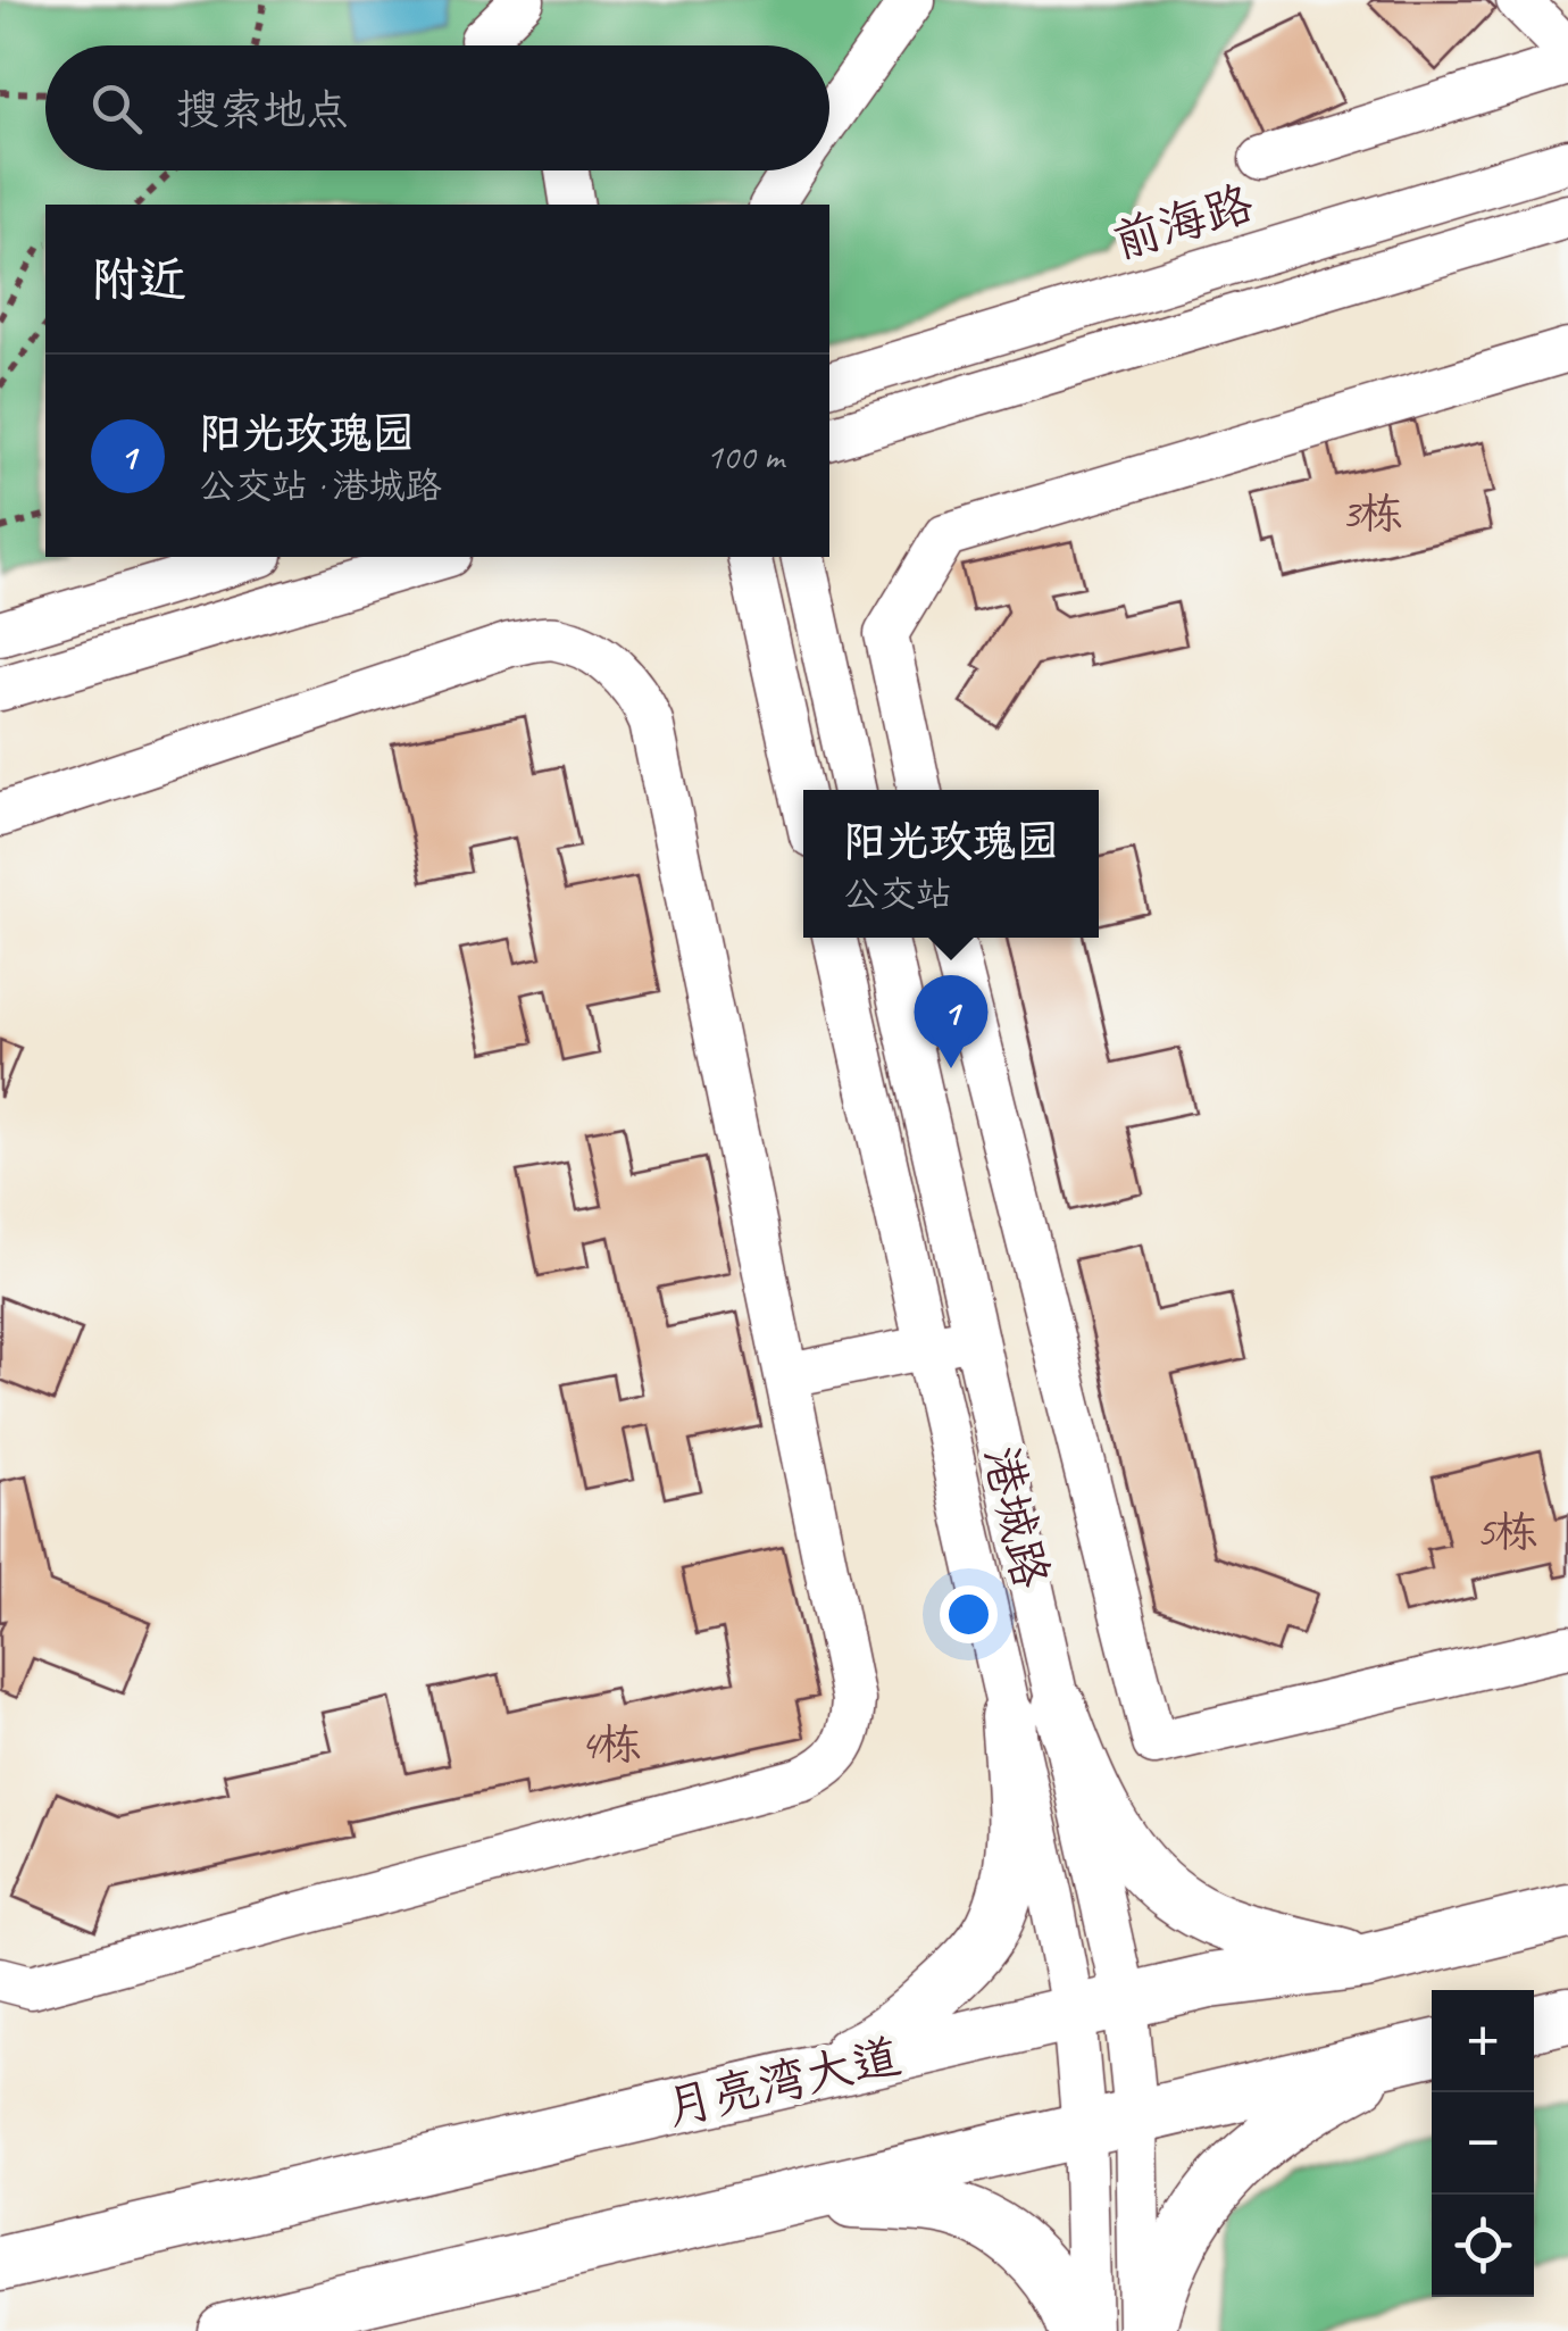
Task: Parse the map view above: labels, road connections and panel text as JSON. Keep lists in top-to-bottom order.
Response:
{
  "streets": {
    "main road": ["月亮湾大道"],
    "street": ["前海路", "港城路"]
  },
  "crossings": [
    ["港城路", "月亮湾大道"]
  ],
  "house_numbers": ["3栋", "5栋", "4栋"],
  "page": {
    "search": "搜索地点",
    "heading": "附近",
    "list": [
      {
        "mark": "1",
        "name": "阳光玫瑰园",
        "note": "公交站 · 港城路",
        "value": "100 m"
      }
    ],
    "popup": ["阳光玫瑰园", "公交站"],
    "pins": "1",
    "map_buttons": ["+", "−"]
  }
}
